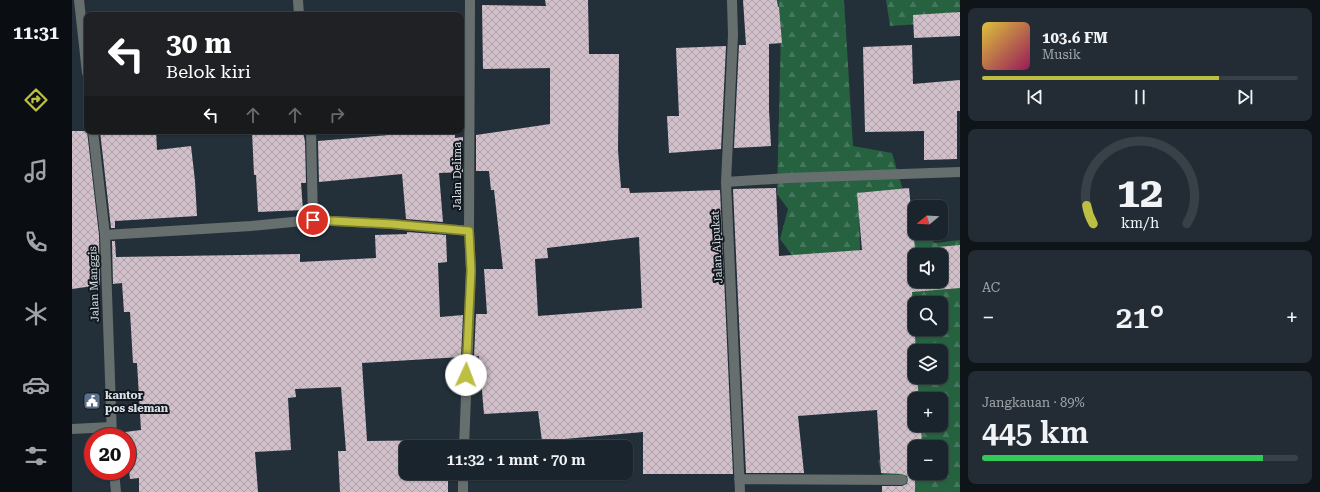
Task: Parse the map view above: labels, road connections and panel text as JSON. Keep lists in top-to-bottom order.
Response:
{
  "streets": {
    "street": ["Jalan Delima", "Jalan Alpukat", "Jalan Manggis"]
  },
  "places": {
    "public building": ["kantor pos sleman"]
  },
  "north": "left",
  "page": {
    "tabs": "11:31",
    "turn": ["30 m", "Belok kiri"],
    "song": ["103.6 FM", "Musik"],
    "map_buttons": ["+", "−"],
    "tile": [
      "AC",
      ["Jangkauan · 89%", "445 km"]
    ],
    "heat": ["−", "21°", "+"],
    "limit": "20",
    "trip": "11:32 · 1 mnt · 70 m",
    "gauge": ["12", "km/h"]
  }
}
